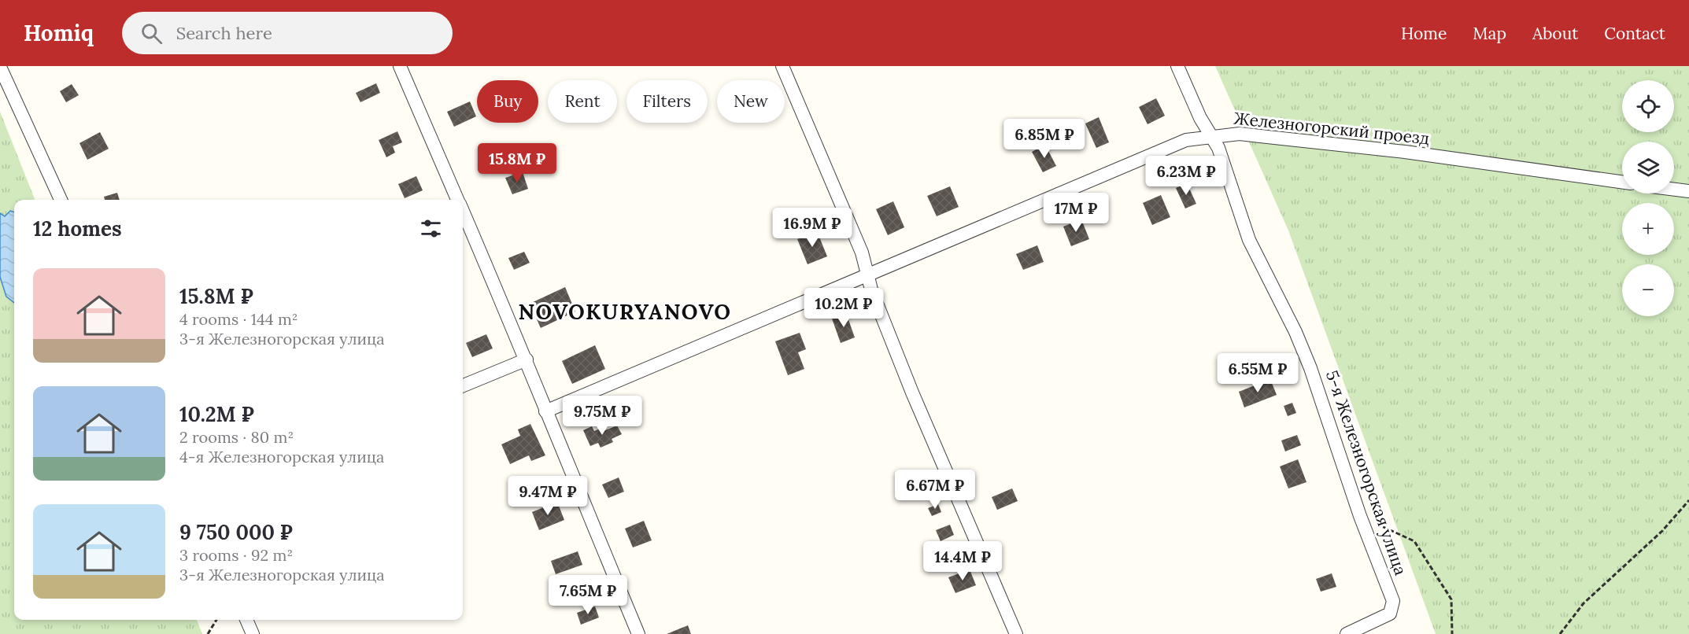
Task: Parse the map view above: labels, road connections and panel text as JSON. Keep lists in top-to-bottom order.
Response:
{
  "streets": {
    "street": ["Железногорский проезд", "5-я Железногорская улица"]
  },
  "crossings": [
    ["Железногорский проезд", "5-я Железногорская улица"]
  ],
  "districts": ["NOVOKURYANOVO"],
  "page": {
    "header": "Homiq",
    "search": "Search here",
    "nav": [
      "Home",
      "Map",
      "About",
      "Contact"
    ],
    "map_buttons": ["+", "−"],
    "chip": [
      "Buy",
      "Rent",
      "Filters",
      "New"
    ],
    "price": [
      "6.85M ₽",
      "15.8M ₽",
      "6.23M ₽",
      "17M ₽",
      "16.9M ₽",
      "10.2M ₽",
      "6.55M ₽",
      "9.75M ₽",
      "6.67M ₽",
      "9.47M ₽",
      "14.4M ₽",
      "7.65M ₽"
    ],
    "heading": "12 homes",
    "list": [
      {
        "name": "15.8M ₽",
        "note": "4 rooms · 144 m² · 3-я Железногорская улица"
      },
      {
        "name": "10.2M ₽",
        "note": "2 rooms · 80 m² · 4-я Железногорская улица"
      },
      {
        "name": "9 750 000 ₽",
        "note": "3 rooms · 92 m² · 3-я Железногорская улица"
      }
    ]
  }
}
